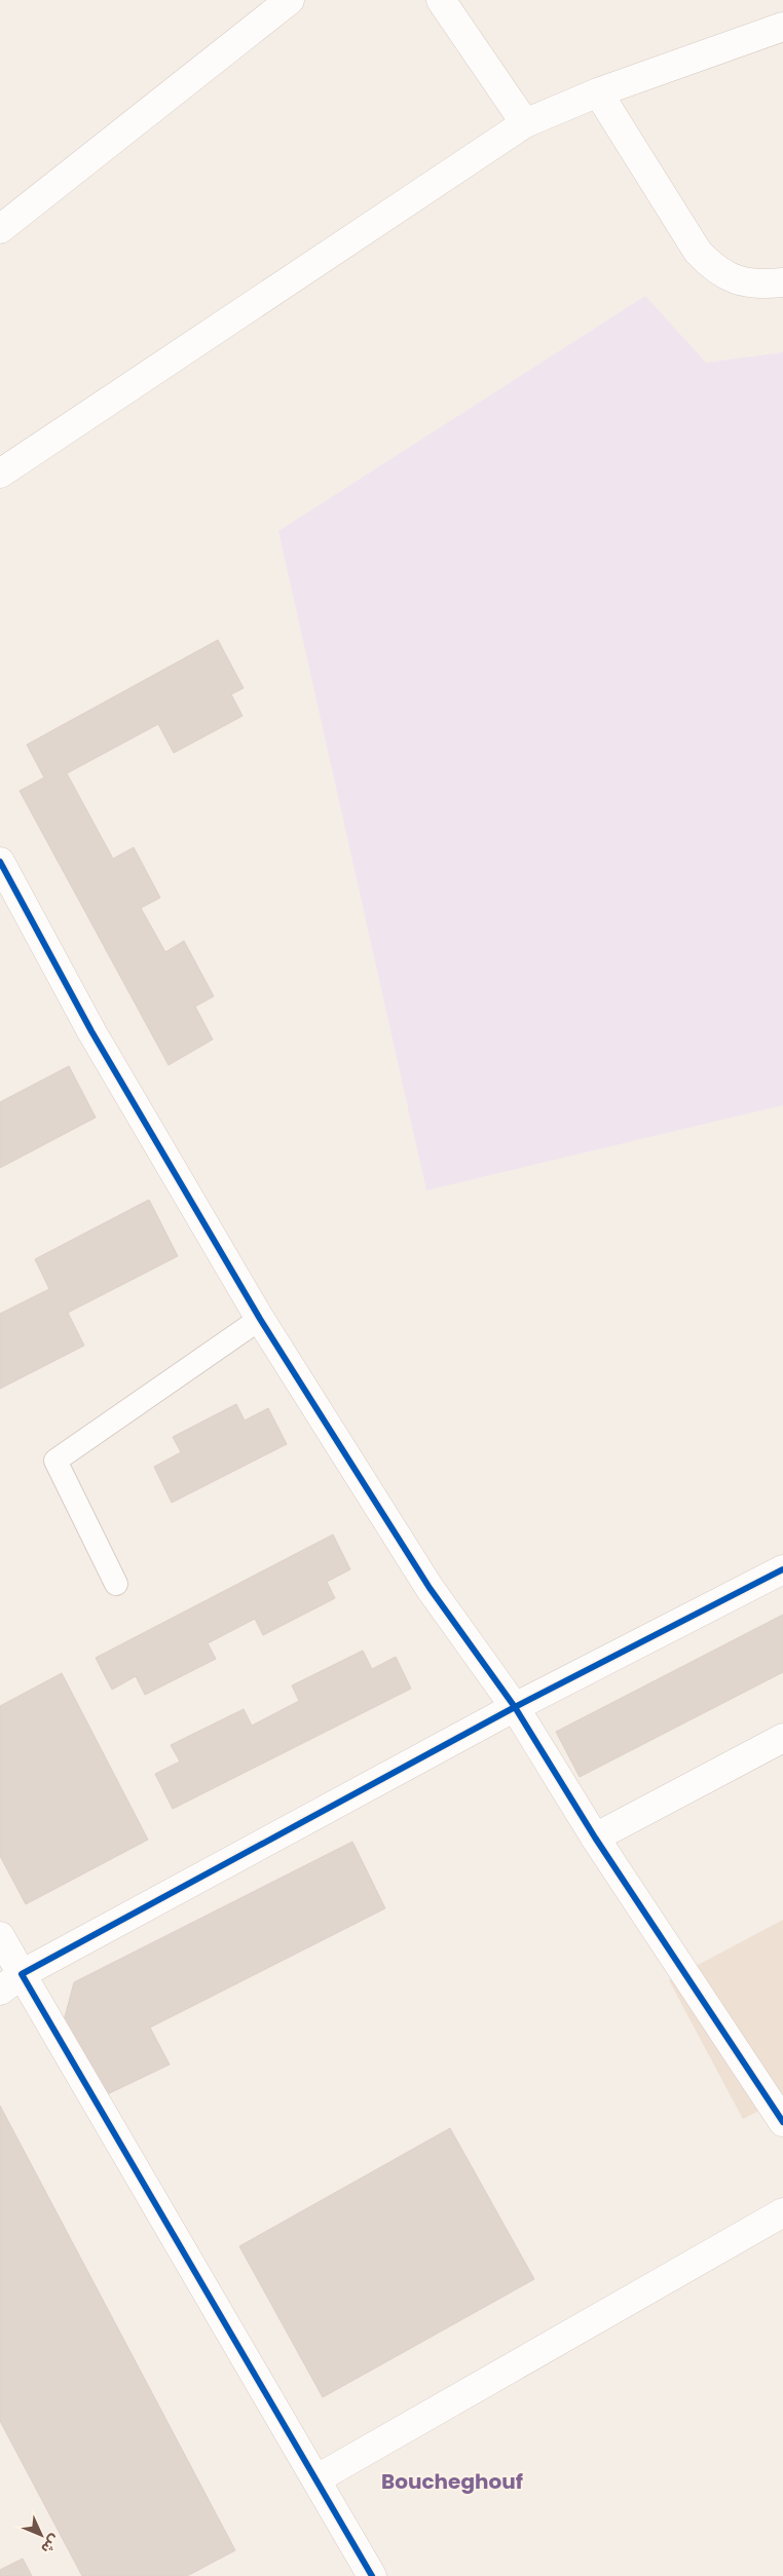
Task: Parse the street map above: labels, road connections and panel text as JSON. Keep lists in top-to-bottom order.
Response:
{
  "districts": ["Boucheghouf"],
  "north": "bottom right"
}
